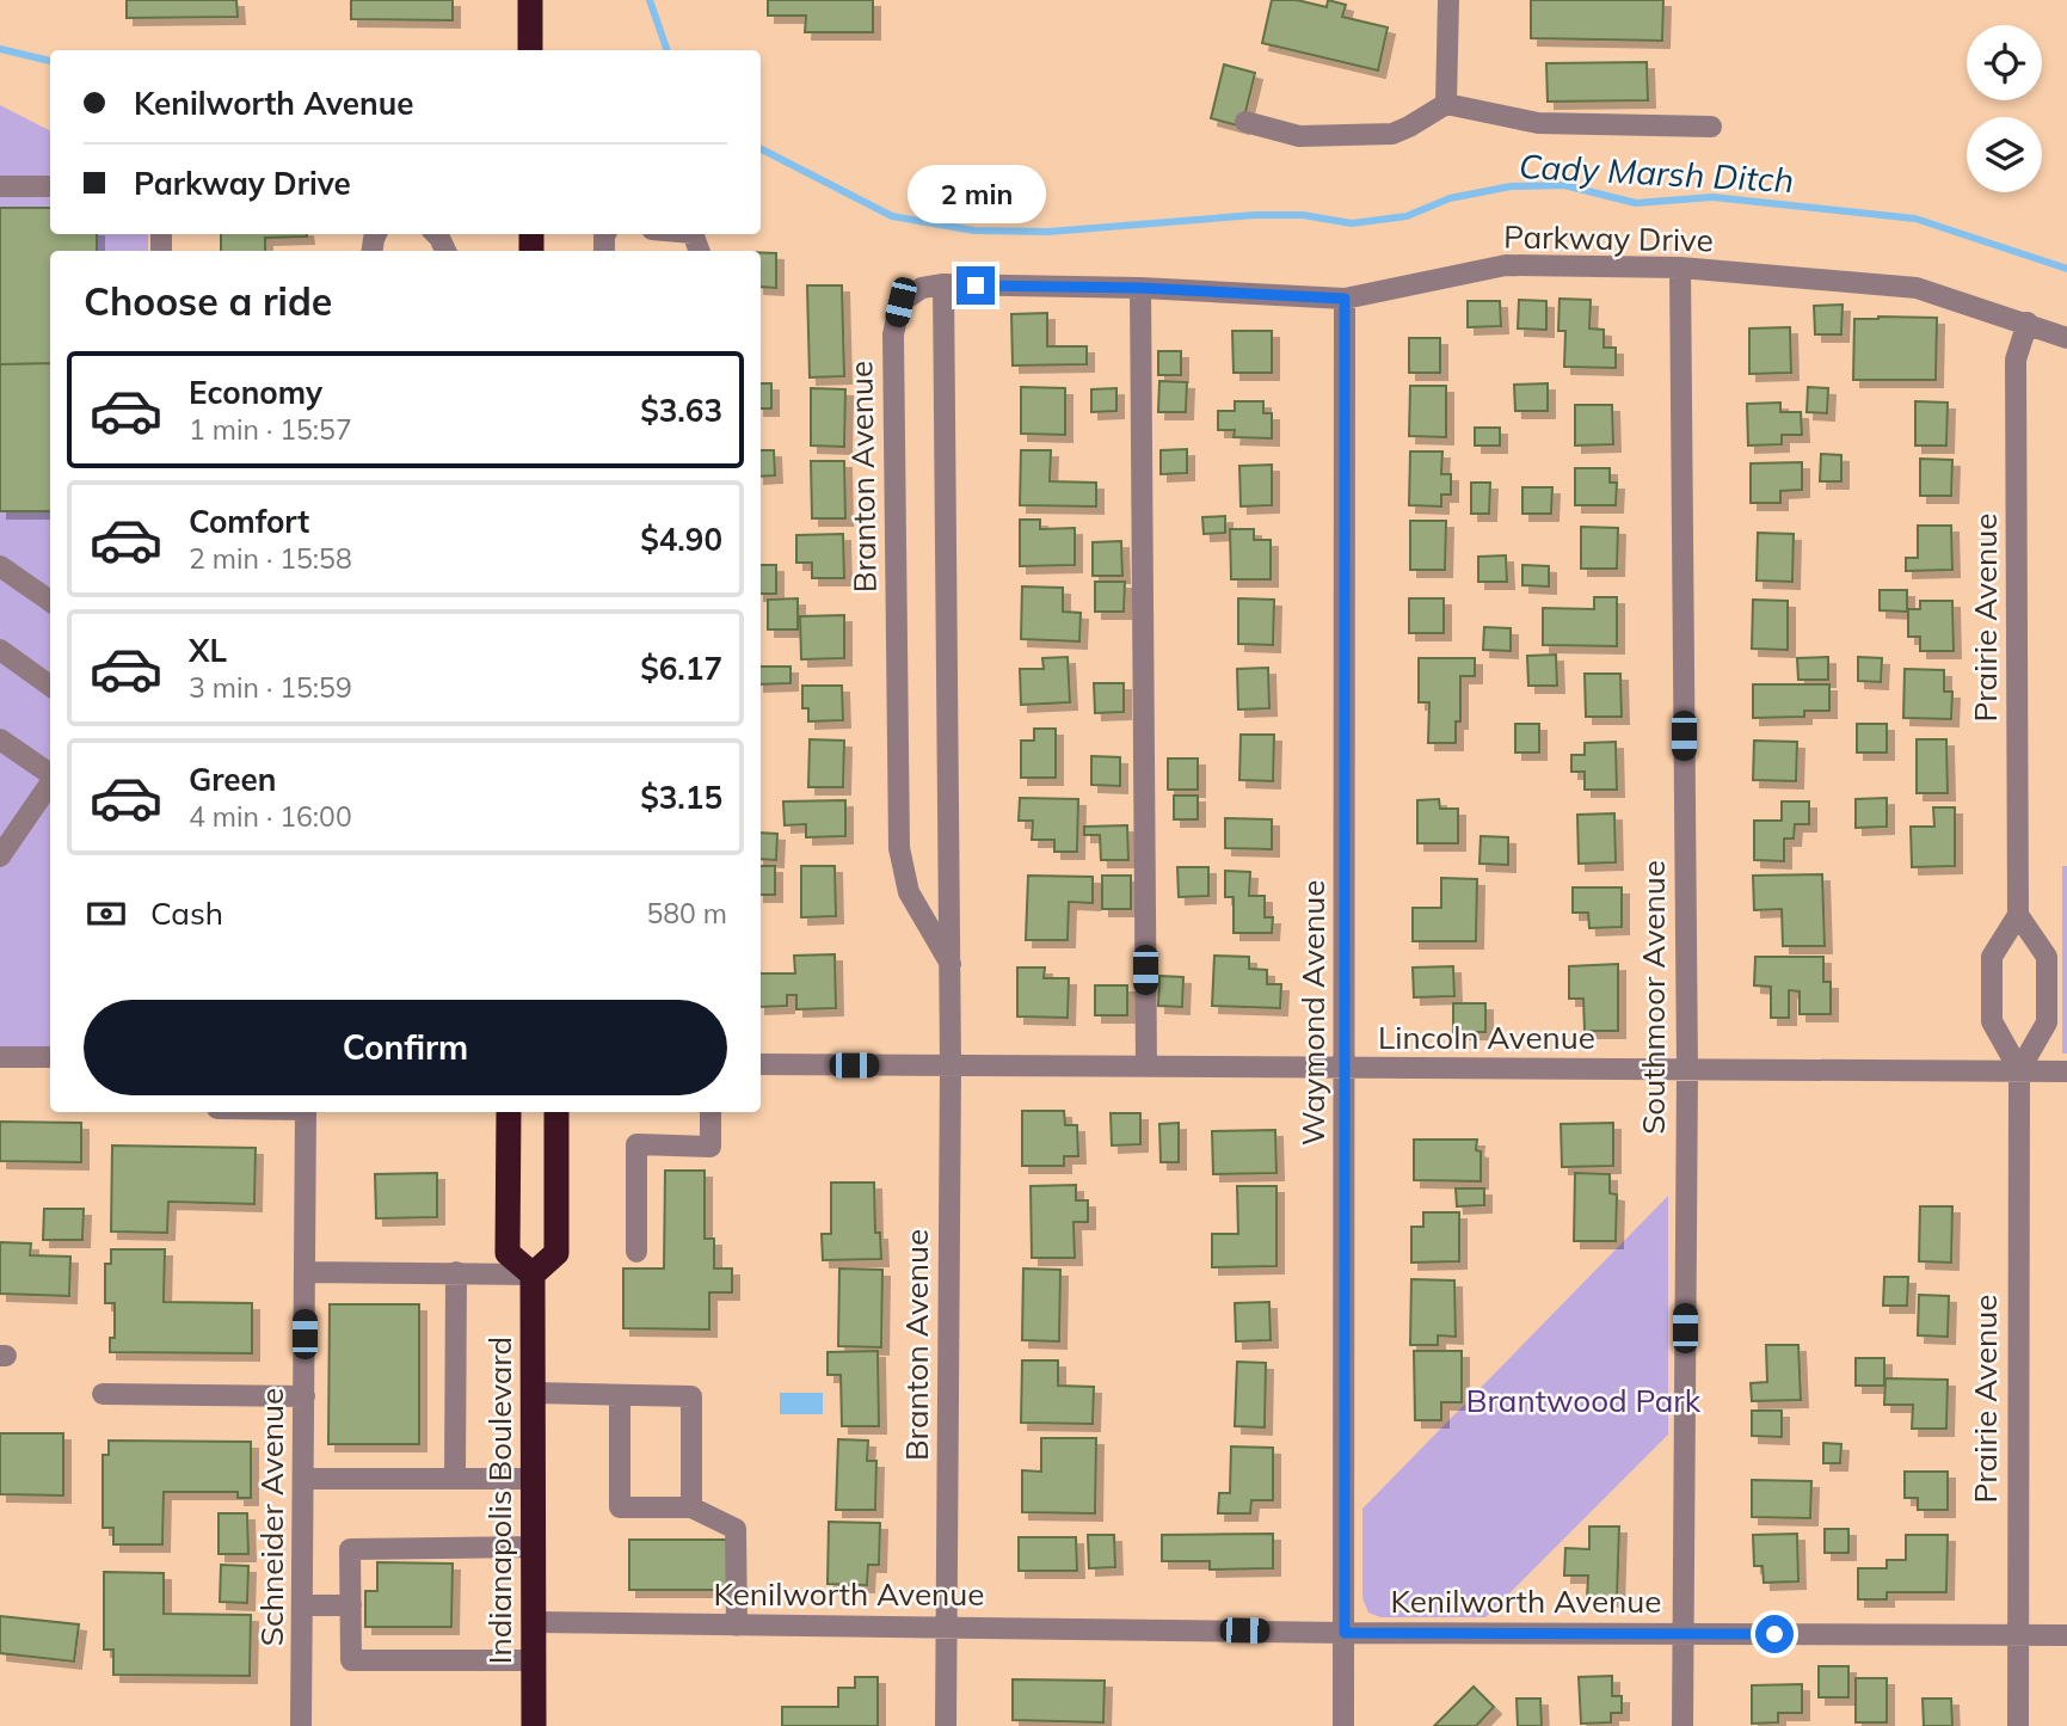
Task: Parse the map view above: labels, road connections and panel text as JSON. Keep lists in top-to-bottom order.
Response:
{
  "streets": {
    "highway": ["Indianapolis Boulevard"],
    "street": [
      "Parkway Drive",
      "Branton Avenue",
      "Prairie Avenue",
      "Southmoor Avenue",
      "Waymond Avenue",
      "Lincoln Avenue",
      "Schneider Avenue",
      "Kenilworth Avenue"
    ]
  },
  "crossings": [
    ["Parkway Drive", "Branton Avenue"],
    ["Parkway Drive", "Prairie Avenue"],
    ["Parkway Drive", "Southmoor Avenue"],
    ["Parkway Drive", "Waymond Avenue"],
    ["Branton Avenue", "Lincoln Avenue"],
    ["Branton Avenue", "Kenilworth Avenue"],
    ["Prairie Avenue", "Lincoln Avenue"],
    ["Prairie Avenue", "Kenilworth Avenue"],
    ["Southmoor Avenue", "Lincoln Avenue"],
    ["Southmoor Avenue", "Kenilworth Avenue"],
    ["Waymond Avenue", "Lincoln Avenue"],
    ["Waymond Avenue", "Kenilworth Avenue"],
    ["Indianapolis Boulevard", "Kenilworth Avenue"]
  ],
  "water": ["Cady Marsh Ditch"],
  "parks": ["Brantwood Park"],
  "page": {
    "banner": ["Kenilworth Avenue", "Parkway Drive"],
    "bubble": "2 min",
    "heading": "Choose a ride",
    "list": [
      {
        "name": "Economy",
        "note": "1 min · 15:57",
        "value": "$3.63"
      },
      {
        "name": "Comfort",
        "note": "2 min · 15:58",
        "value": "$4.90"
      },
      {
        "name": "XL",
        "note": "3 min · 15:59",
        "value": "$6.17"
      },
      {
        "name": "Green",
        "note": "4 min · 16:00",
        "value": "$3.15"
      }
    ],
    "pay": ["Cash", "580 m"],
    "buttons": "Confirm"
  }
}
